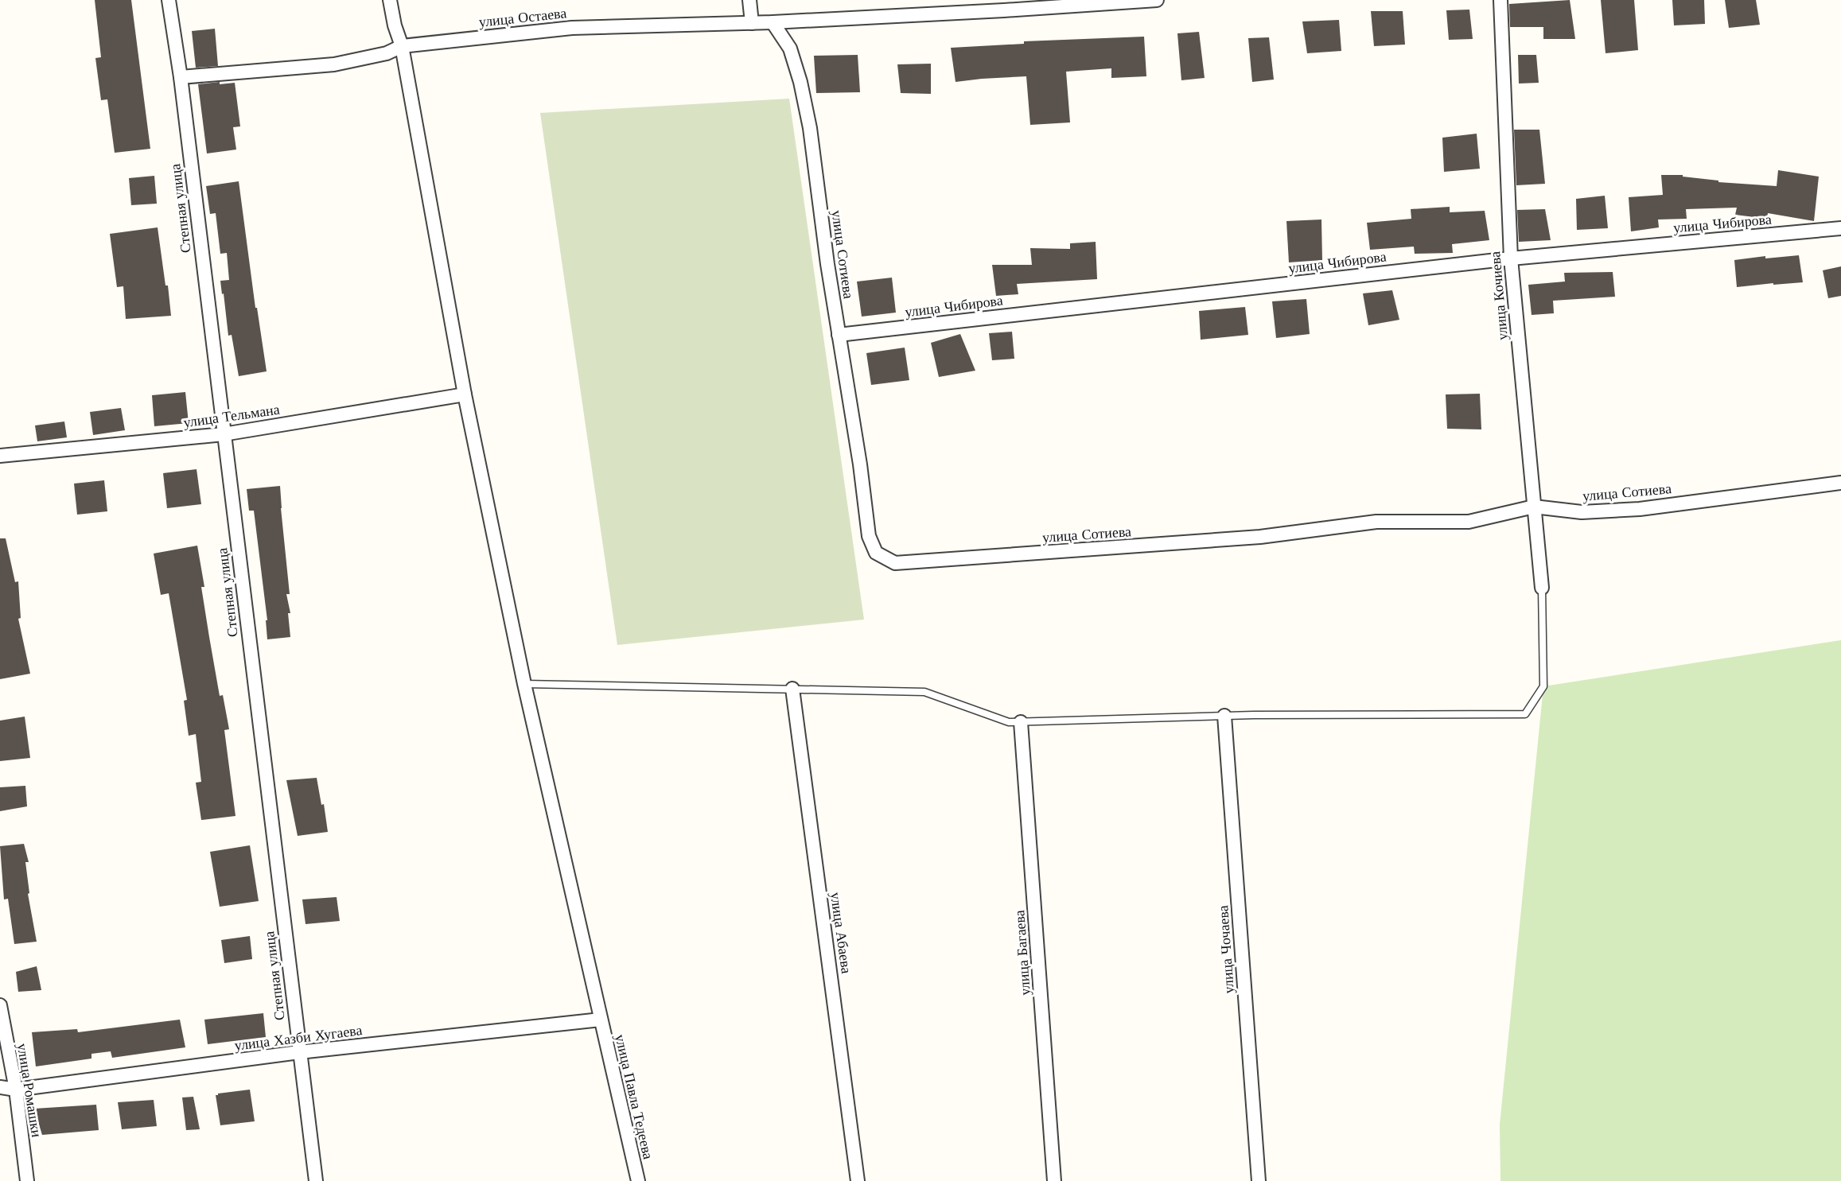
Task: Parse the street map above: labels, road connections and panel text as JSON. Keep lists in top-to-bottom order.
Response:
{
  "streets": {
    "street": [
      "улица Остаева",
      "Степная улица",
      "улица Чибирова",
      "улица Сотиева",
      "улица Кочиева",
      "улица Тельмана",
      "улица Абаева",
      "улица Чочаева",
      "улица Багаева",
      "улица Хазби Хугаева",
      "улица Ромашки",
      "улица Павла Тедеева"
    ]
  },
  "crossings": [
    ["улица Остаева", "Степная улица"],
    ["улица Остаева", "улица Сотиева"],
    ["улица Остаева", "улица Павла Тедеева"],
    ["Степная улица", "улица Тельмана"],
    ["Степная улица", "улица Хазби Хугаева"],
    ["улица Чибирова", "улица Сотиева"],
    ["улица Чибирова", "улица Кочиева"],
    ["улица Сотиева", "улица Кочиева"],
    ["улица Тельмана", "улица Павла Тедеева"],
    ["улица Хазби Хугаева", "улица Ромашки"],
    ["улица Хазби Хугаева", "улица Павла Тедеева"]
  ]
}
